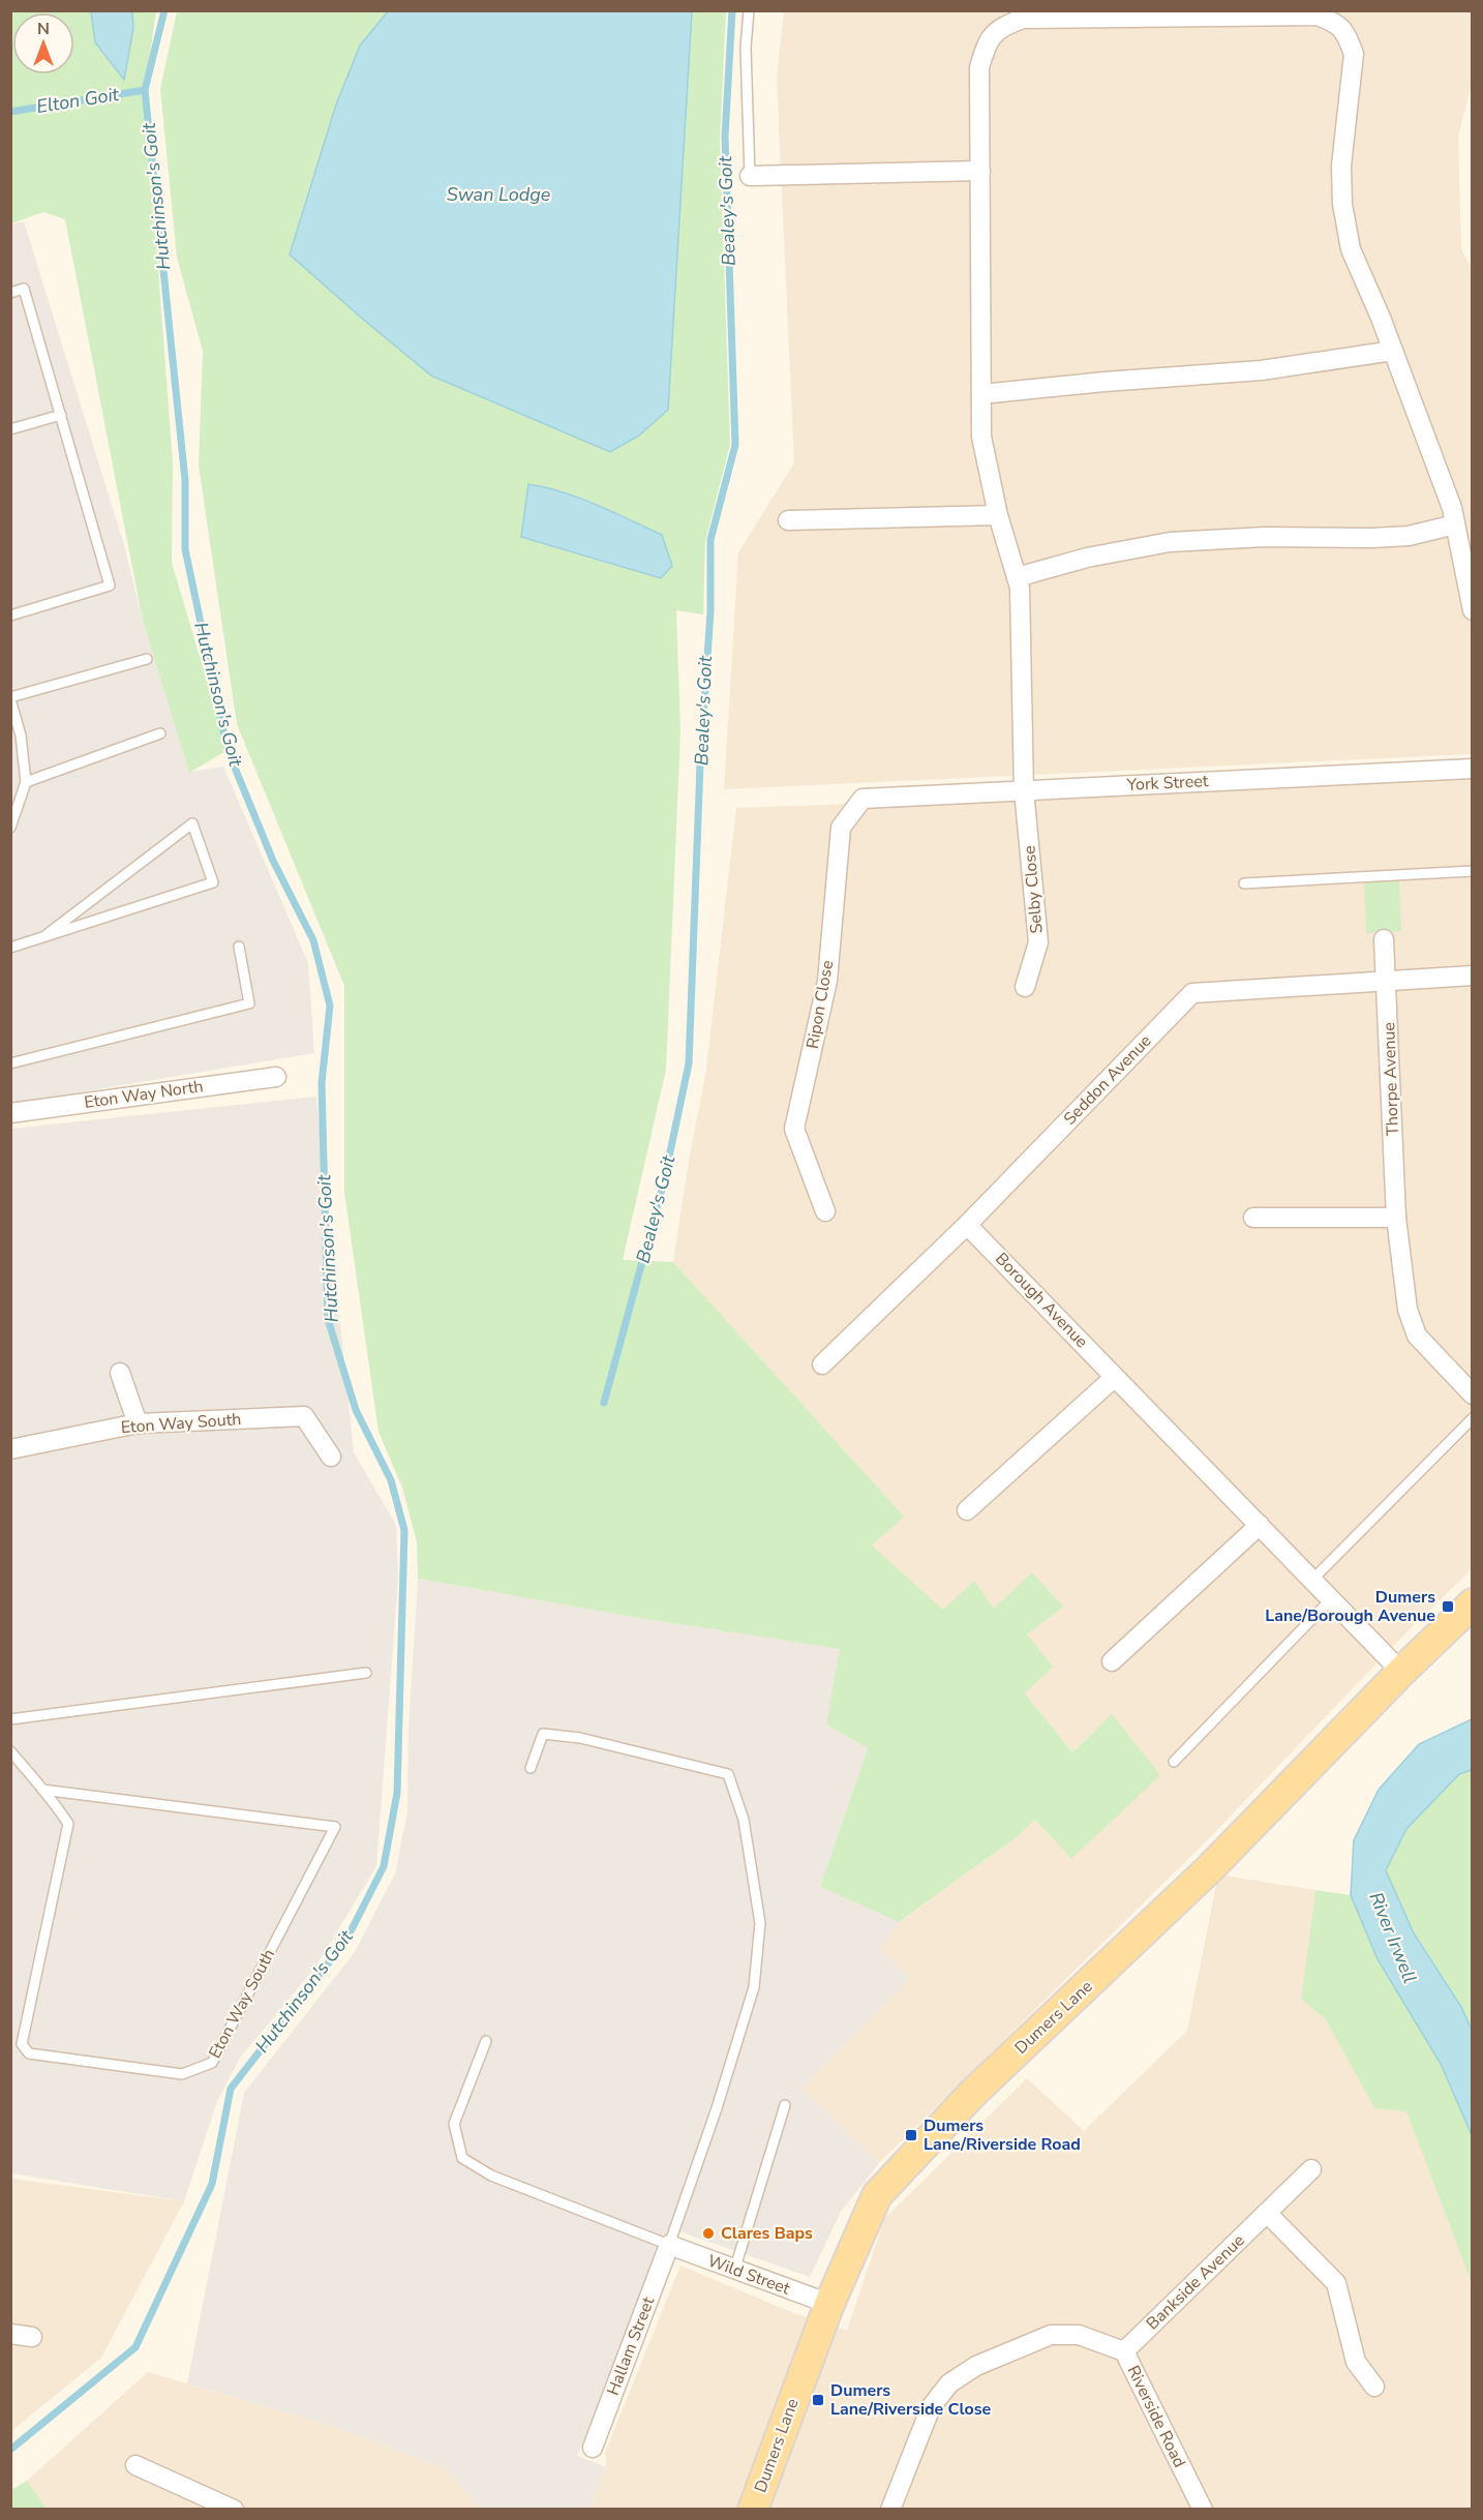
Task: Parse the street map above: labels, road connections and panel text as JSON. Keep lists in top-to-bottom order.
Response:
{
  "streets": {
    "main road": ["Dumers Lane"],
    "street": [
      "York Street",
      "Selby Close",
      "Ripon Close",
      "Thorpe Avenue",
      "Seddon Avenue",
      "Eton Way North",
      "Borough Avenue",
      "Eton Way South",
      "Wild Street",
      "Bankside Avenue",
      "Hallam Street",
      "Riverside Road"
    ]
  },
  "crossings": [
    ["York Street", "Selby Close"],
    ["York Street", "Ripon Close"],
    ["Thorpe Avenue", "Seddon Avenue"],
    ["Seddon Avenue", "Borough Avenue"],
    ["Borough Avenue", "Dumers Lane"],
    ["Dumers Lane", "Wild Street"],
    ["Wild Street", "Hallam Street"],
    ["Bankside Avenue", "Riverside Road"]
  ],
  "water": [
    "Elton Goit",
    "Swan Lodge",
    "Hutchinson's Goit",
    "Bealey's Goit",
    "River Irwell"
  ],
  "places": {
    "transit": ["Dumers Lane/Borough Avenue", "Dumers Lane/Riverside Road", "Dumers Lane/Riverside Close"],
    "other": ["Clares Baps"]
  },
  "north": "top"
}
